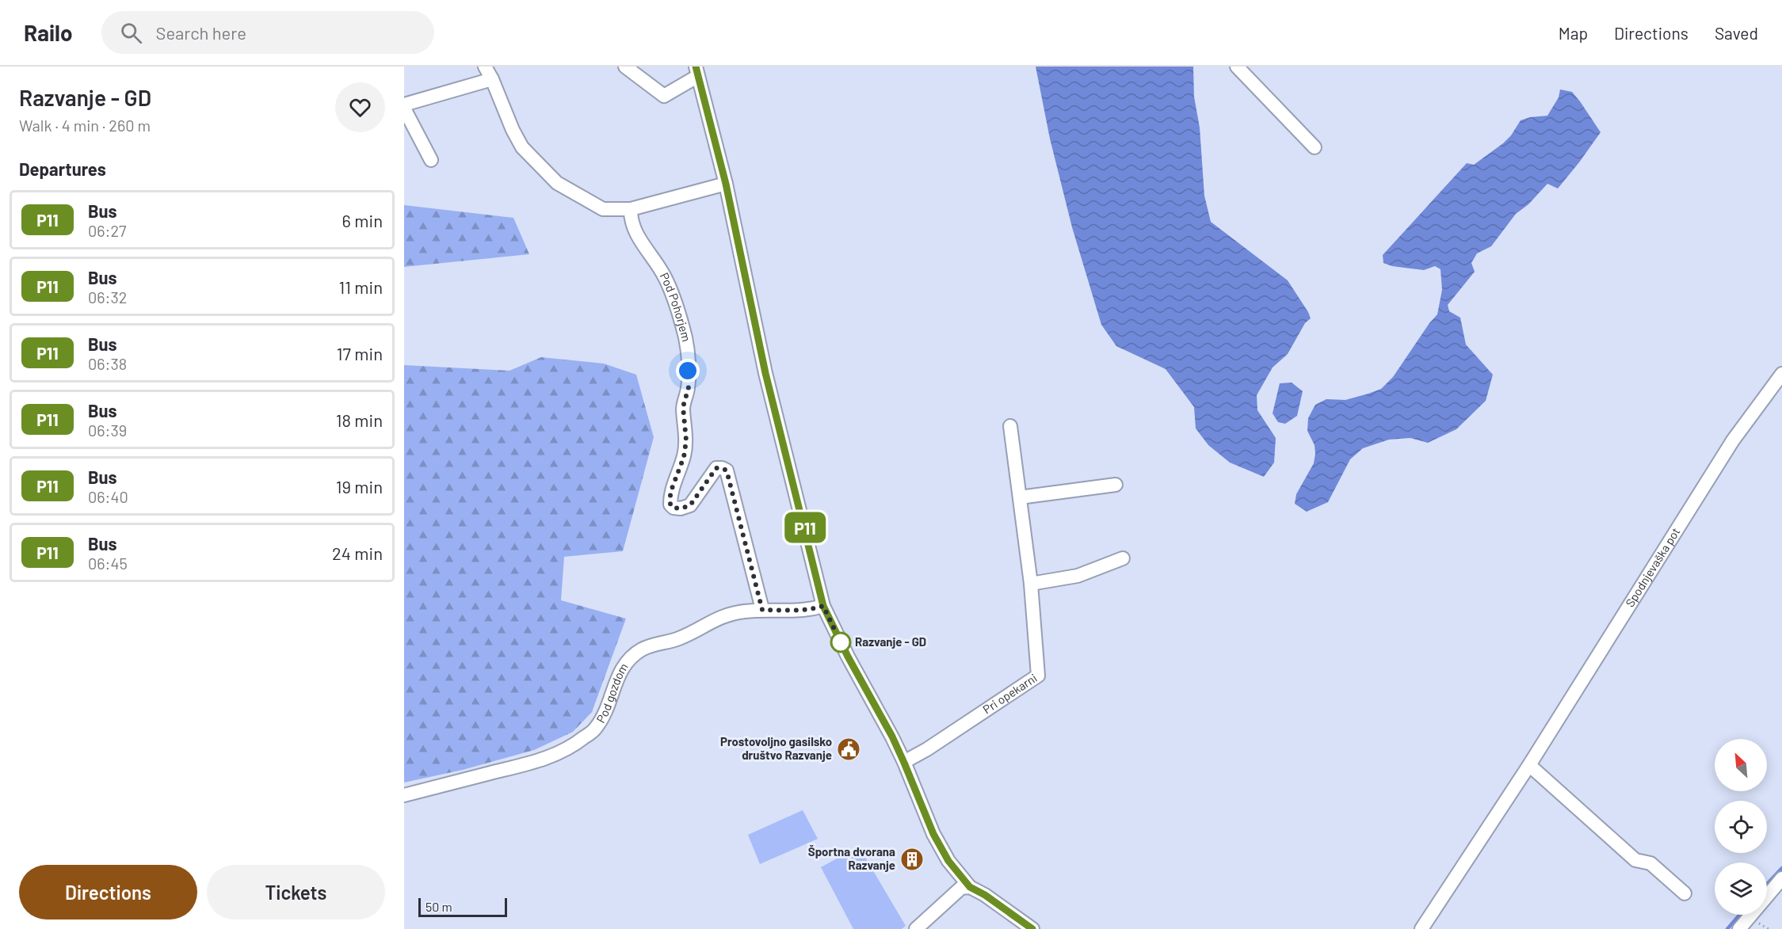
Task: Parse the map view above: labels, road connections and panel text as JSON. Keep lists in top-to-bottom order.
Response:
{
  "streets": {
    "street": [
      "Pod Pohorjem",
      "Spodnjevaška pot",
      "Pri opekarni",
      "Pod gozdom"
    ]
  },
  "crossings": [
    ["Pod Pohorjem", "Pod gozdom"]
  ],
  "places": {
    "other": ["Razvanje - GD"],
    "public building": ["Prostovoljno gasilsko društvo Razvanje"],
    "building": ["Športna dvorana Razvanje"]
  },
  "lines": ["bus line P11"],
  "scale_bar": "50 m",
  "north": "top left",
  "page": {
    "header": "Railo",
    "search": "Search here",
    "nav": ["Map", "Directions", "Saved"],
    "heading": [
      ["Razvanje - GD", "Walk · 4 min · 260 m"],
      "Departures"
    ],
    "on_map": "P11",
    "list": [
      {
        "mark": "P11",
        "name": "Bus",
        "note": "06:27",
        "value": "6 min"
      },
      {
        "mark": "P11",
        "name": "Bus",
        "note": "06:32",
        "value": "11 min"
      },
      {
        "mark": "P11",
        "name": "Bus",
        "note": "06:38",
        "value": "17 min"
      },
      {
        "mark": "P11",
        "name": "Bus",
        "note": "06:39",
        "value": "18 min"
      },
      {
        "mark": "P11",
        "name": "Bus",
        "note": "06:40",
        "value": "19 min"
      },
      {
        "mark": "P11",
        "name": "Bus",
        "note": "06:45",
        "value": "24 min"
      }
    ],
    "buttons": ["Directions", "Tickets"],
    "scale": "50 m"
  }
}
